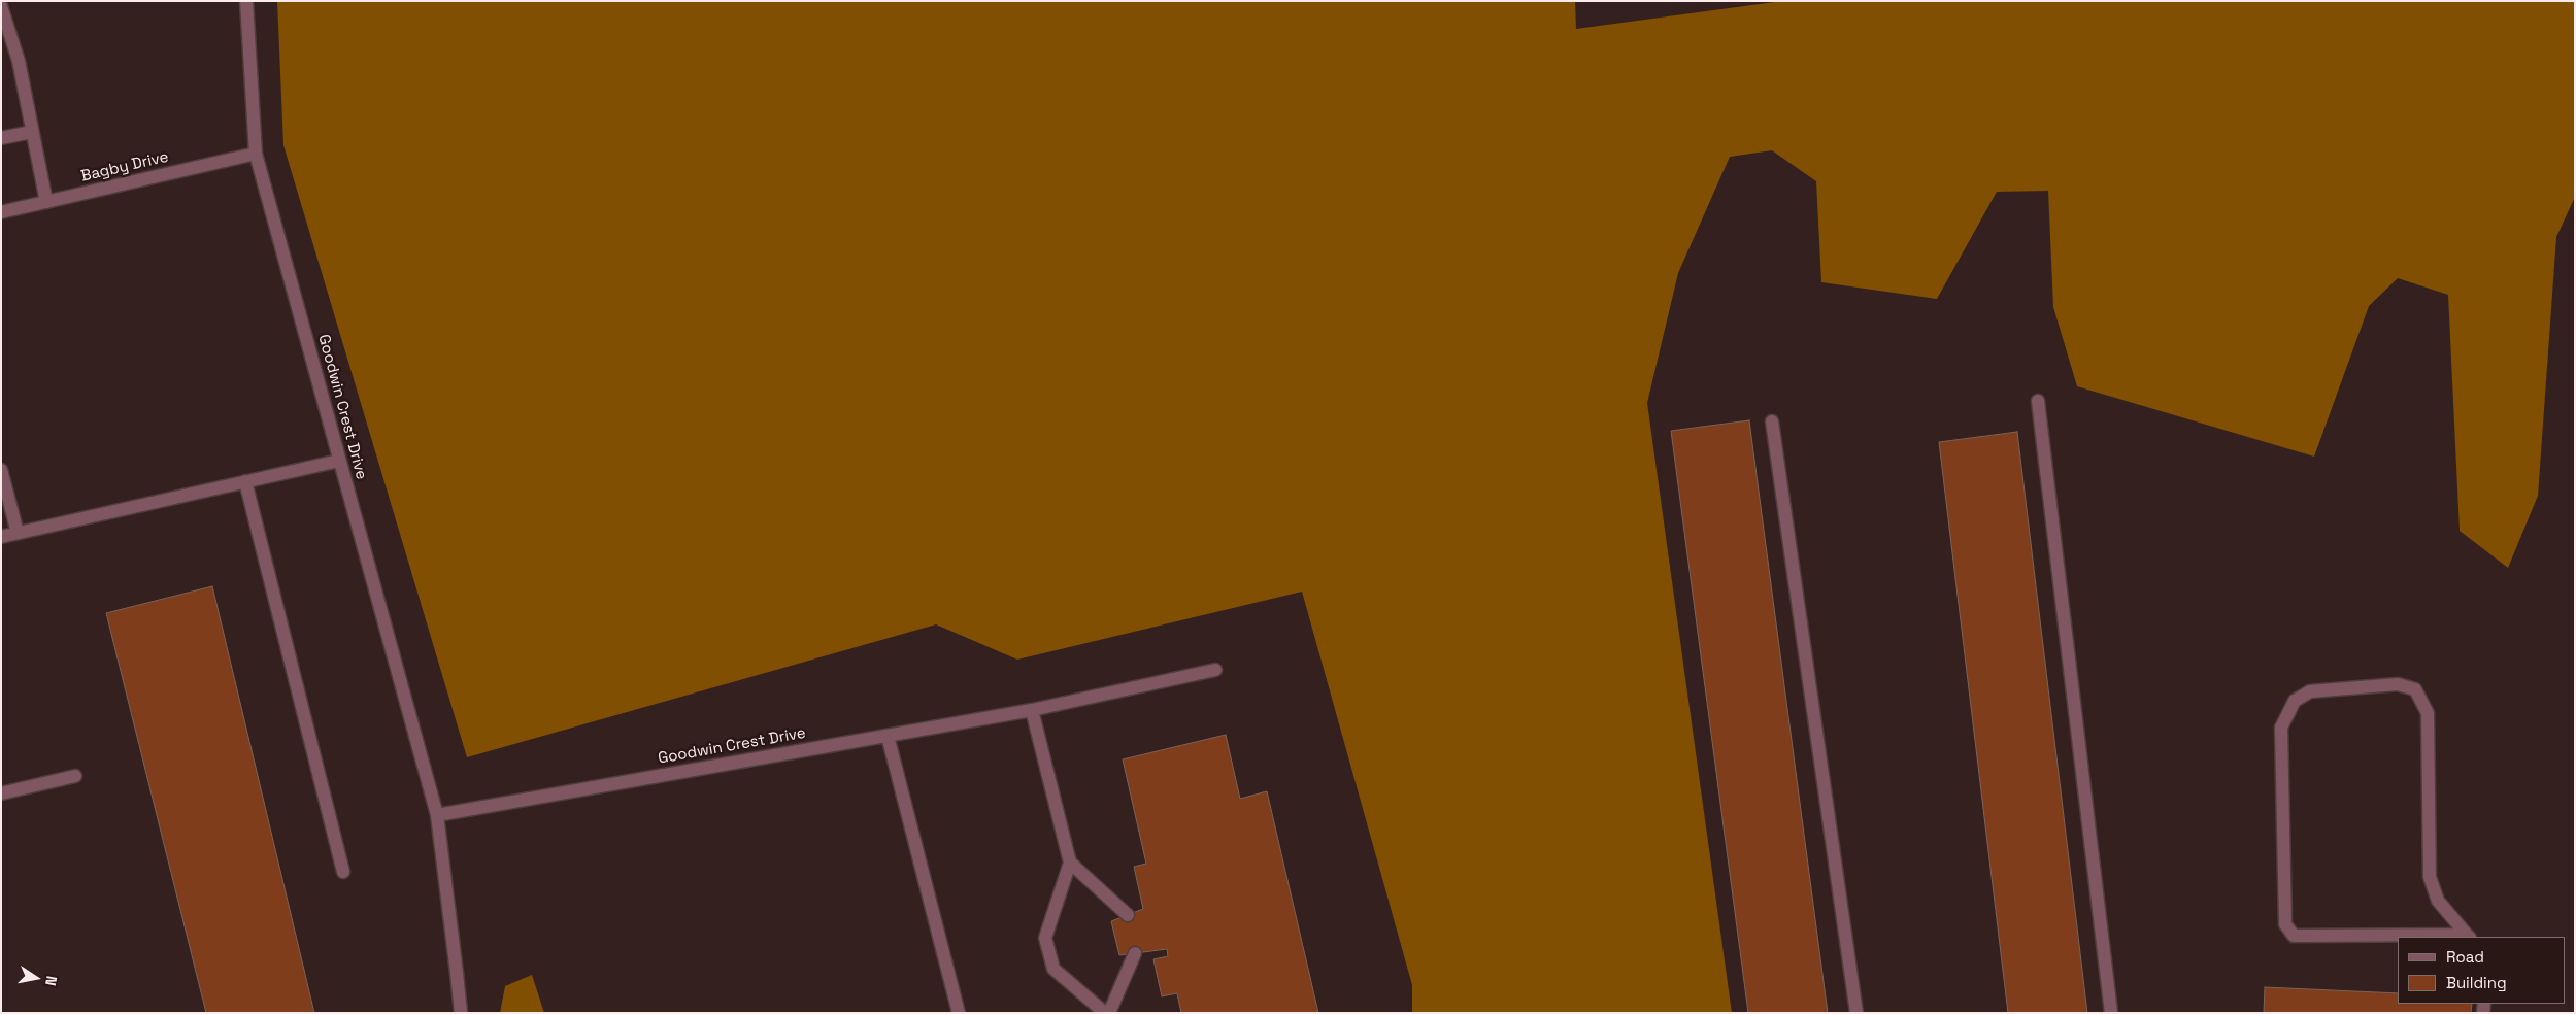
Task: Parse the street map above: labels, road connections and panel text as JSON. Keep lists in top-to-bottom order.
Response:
{
  "streets": {
    "street": ["Bagby Drive", "Goodwin Crest Drive"]
  },
  "crossings": [
    ["Bagby Drive", "Goodwin Crest Drive"]
  ],
  "legend": ["Road", "Building"],
  "north": "right"
}
